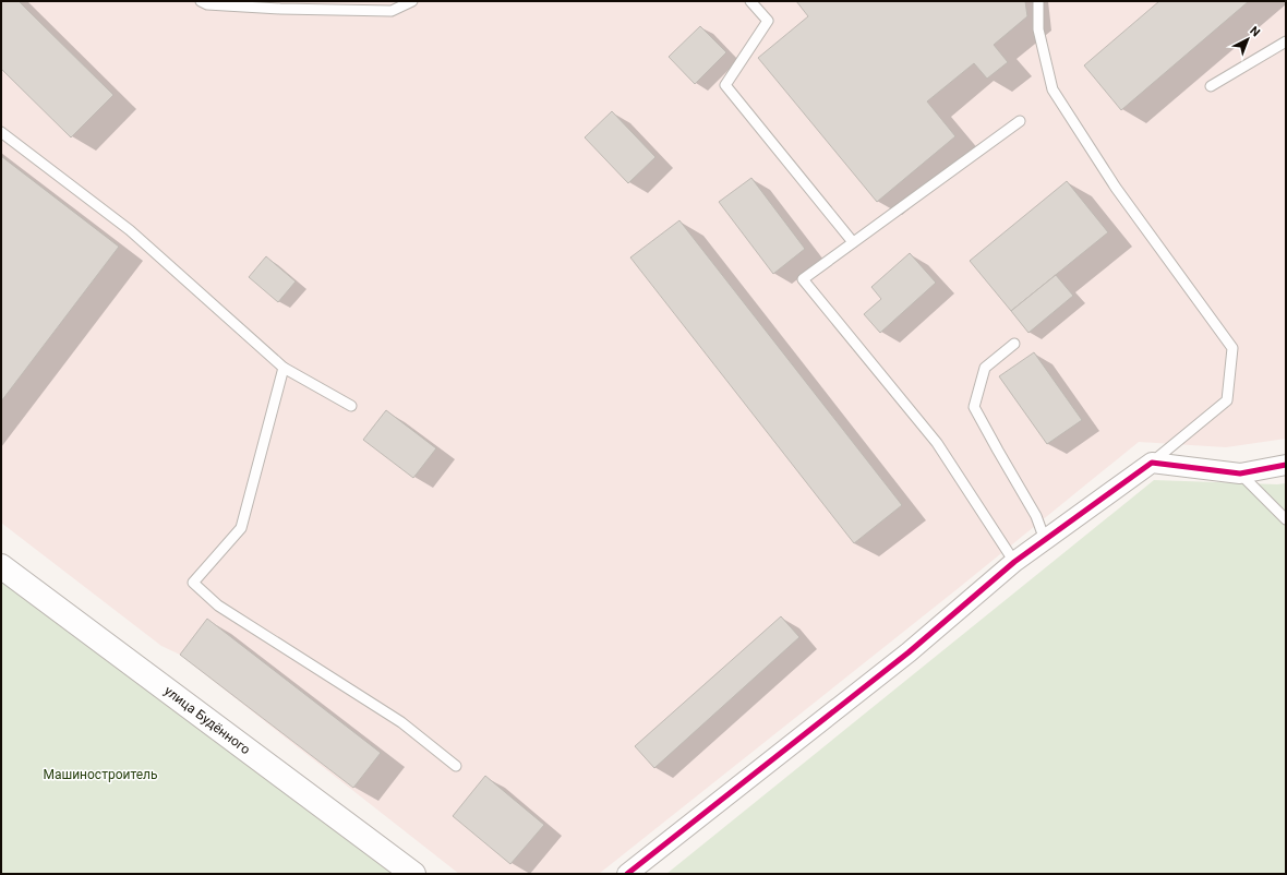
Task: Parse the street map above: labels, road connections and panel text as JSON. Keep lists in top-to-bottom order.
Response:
{
  "streets": {
    "main road": ["улица Будённого"]
  },
  "parks": ["Машиностроитель"],
  "north": "top right"
}
